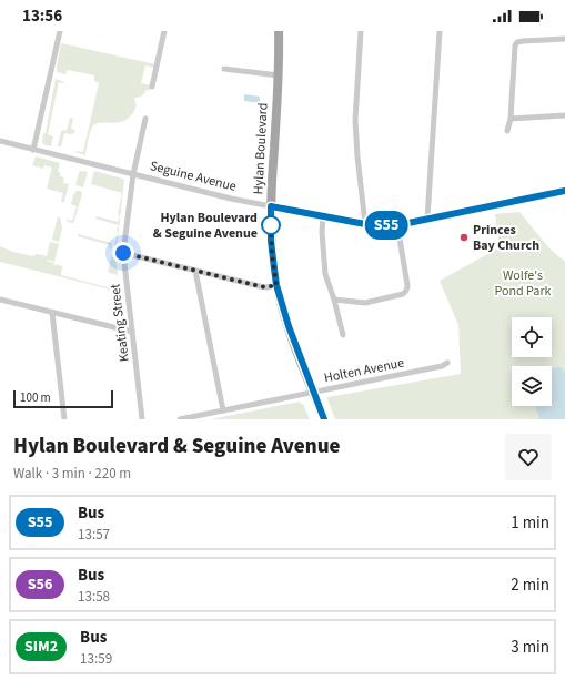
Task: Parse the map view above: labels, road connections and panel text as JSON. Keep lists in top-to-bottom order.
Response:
{
  "streets": {
    "main road": ["Hylan Boulevard"],
    "street": ["Seguine Avenue", "Keating Street", "Holten Avenue"]
  },
  "crossings": [
    ["Hylan Boulevard", "Seguine Avenue"],
    ["Hylan Boulevard", "Holten Avenue"],
    ["Seguine Avenue", "Keating Street"]
  ],
  "parks": ["Wolfe's Pond Park"],
  "places": ["Hylan Boulevard & Seguine Avenue", "Princes Bay Church"],
  "lines": ["bus line S55"],
  "scale_bar": "100 m",
  "page": {
    "status": "13:56",
    "on_map": "S55",
    "scale": "100 m",
    "heading": ["Hylan Boulevard & Seguine Avenue", "Walk · 3 min · 220 m"],
    "list": [
      {
        "mark": "S55",
        "name": "Bus",
        "note": "13:57",
        "value": "1 min"
      },
      {
        "mark": "S56",
        "name": "Bus",
        "note": "13:58",
        "value": "2 min"
      },
      {
        "mark": "SIM2",
        "name": "Bus",
        "note": "13:59",
        "value": "3 min"
      }
    ]
  }
}
